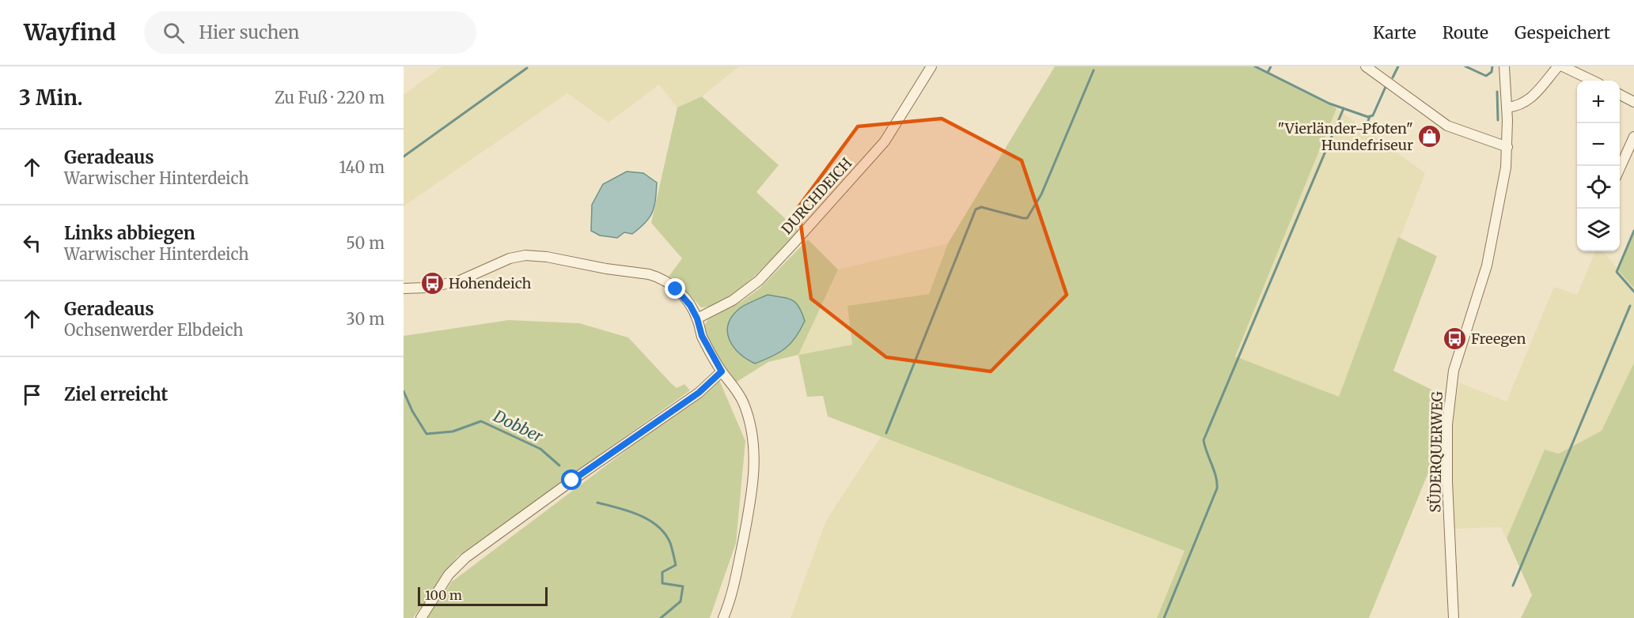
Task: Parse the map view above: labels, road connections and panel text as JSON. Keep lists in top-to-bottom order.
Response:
{
  "streets": {
    "street": ["DURCHDEICH", "SÜDERQUERWEG"]
  },
  "water": ["Dobber"],
  "places": {
    "shop": ["\"Vierländer-Pfoten\" Hundefriseur"],
    "bus stop": ["Hohendeich", "Freegen"]
  },
  "scale_bar": "100 m",
  "page": {
    "header": "Wayfind",
    "search": "Hier suchen",
    "nav": ["Karte", "Route", "Gespeichert"],
    "heading": ["3 Min.", "Zu Fuß · 220 m"],
    "map_buttons": ["+", "−"],
    "list": [
      ["Geradeaus", "Warwischer Hinterdeich", "140 m"],
      ["Links abbiegen", "Warwischer Hinterdeich", "50 m"],
      ["Geradeaus", "Ochsenwerder Elbdeich", "30 m"],
      "Ziel erreicht"
    ],
    "scale": "100 m"
  }
}
